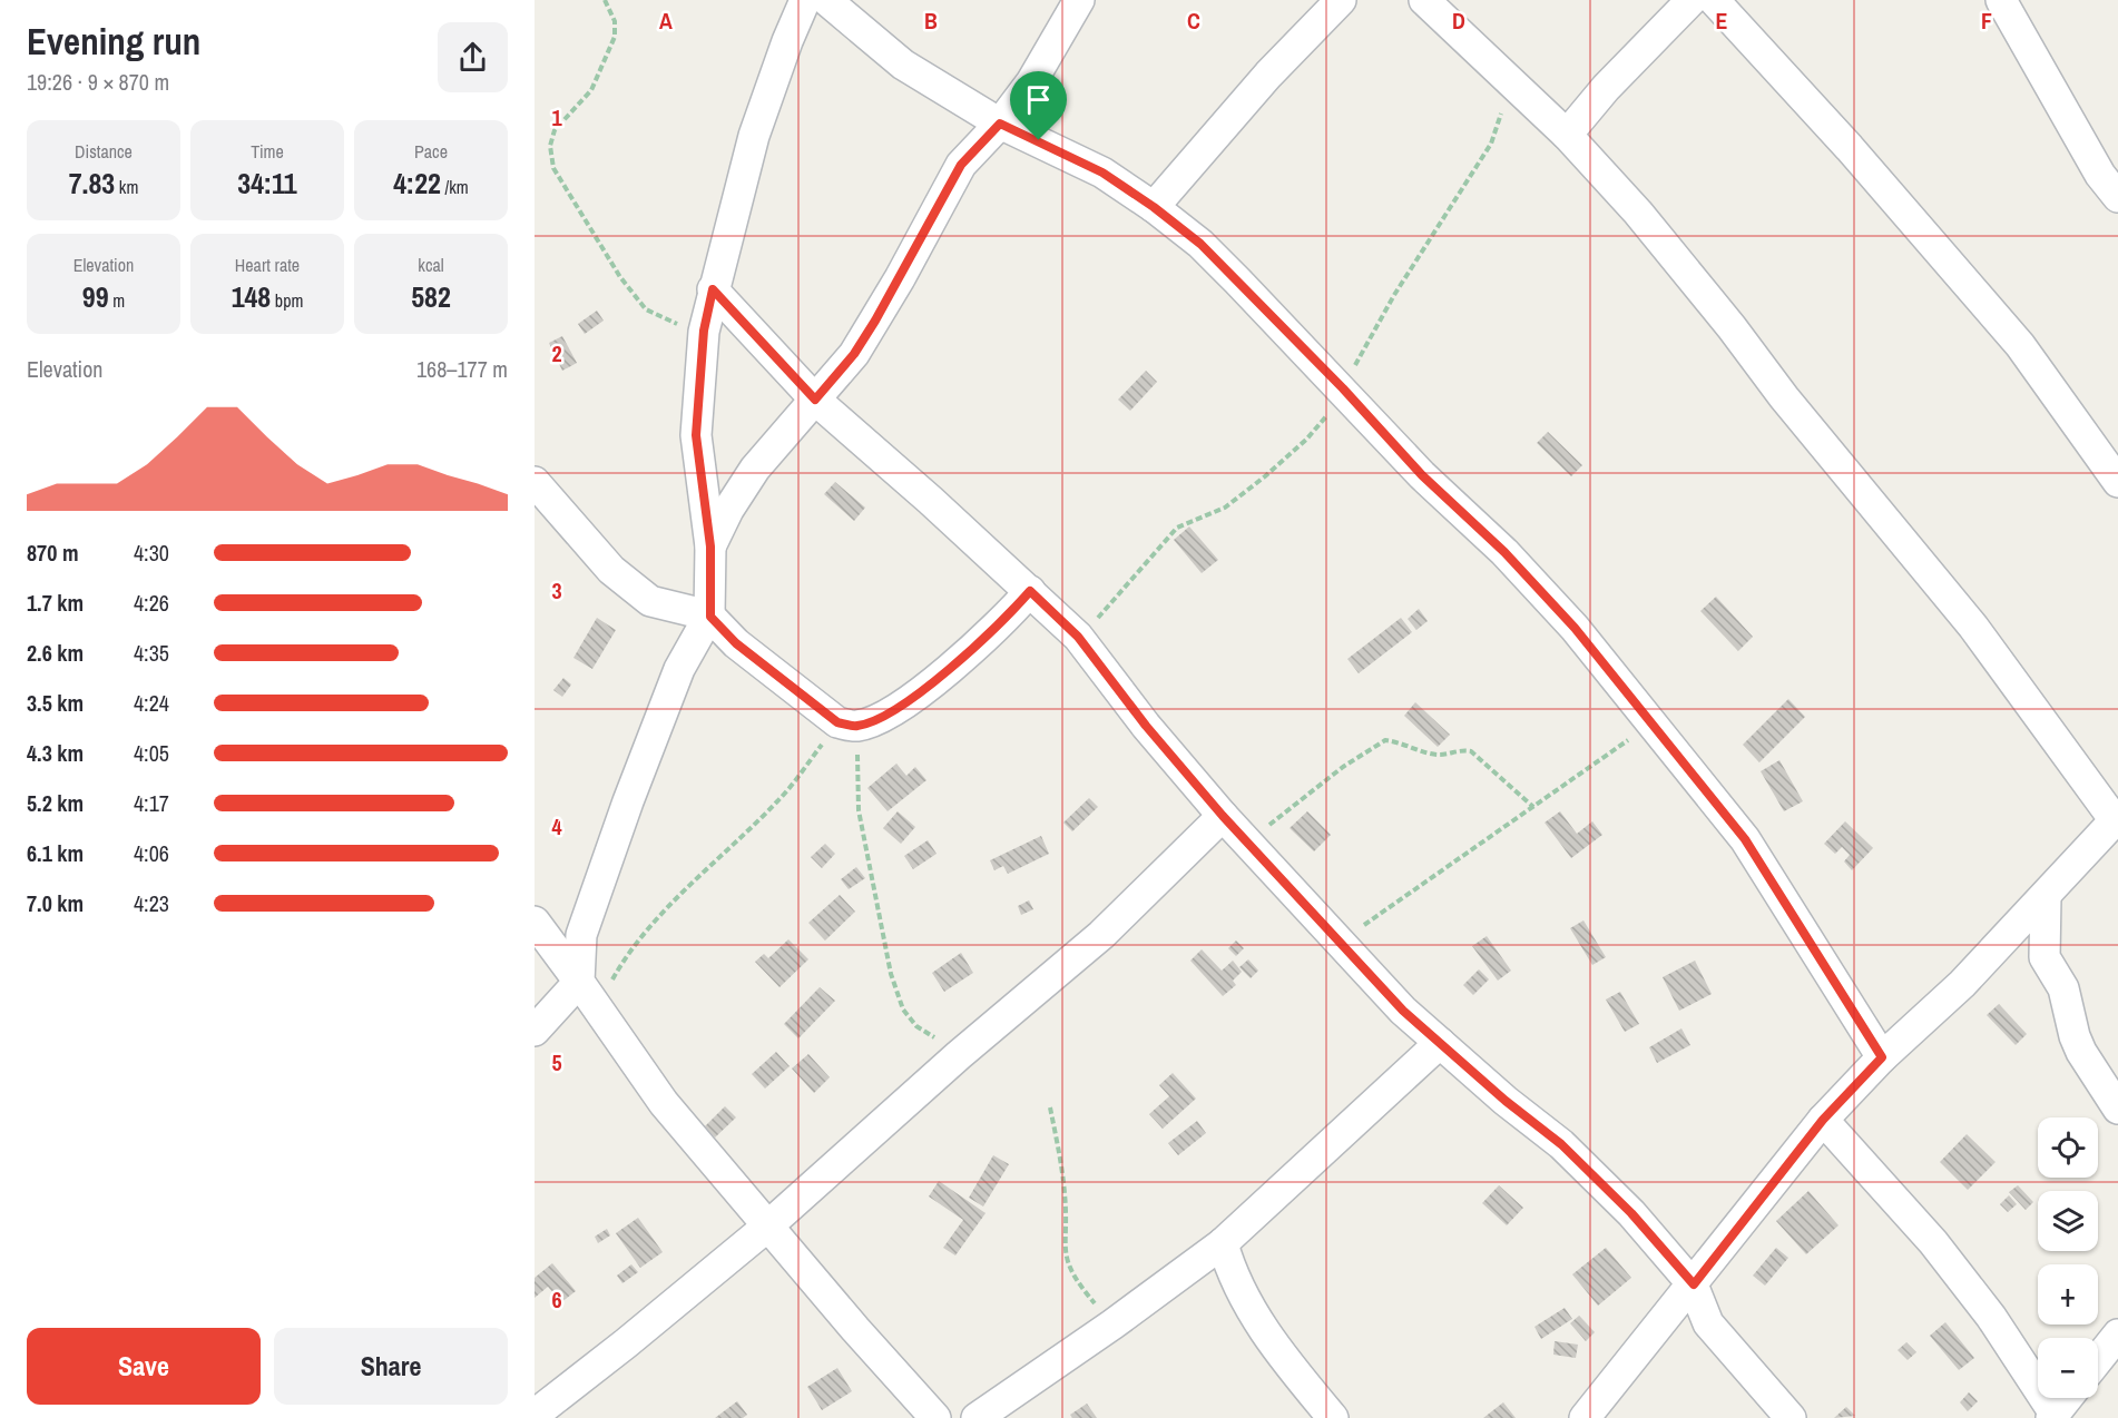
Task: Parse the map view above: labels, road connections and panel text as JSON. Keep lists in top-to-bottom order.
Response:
{
  "page": {
    "heading": ["Evening run", "19:26 · 9 × 870 m"],
    "stats": [
      ["Distance", "7.83 km"],
      ["Time", "34:11"],
      ["Pace", "4:22 /km"],
      ["Elevation", "99 m"],
      ["Heart rate", "148 bpm"],
      ["kcal", "582"]
    ],
    "chart": ["Elevation", "168–177 m"],
    "list": [
      {
        "name": "870 m",
        "note": "4:30"
      },
      {
        "name": "1.7 km",
        "note": "4:26"
      },
      {
        "name": "2.6 km",
        "note": "4:35"
      },
      {
        "name": "3.5 km",
        "note": "4:24"
      },
      {
        "name": "4.3 km",
        "note": "4:05"
      },
      {
        "name": "5.2 km",
        "note": "4:17"
      },
      {
        "name": "6.1 km",
        "note": "4:06"
      },
      {
        "name": "7.0 km",
        "note": "4:23"
      }
    ],
    "map_buttons": ["+", "−"],
    "buttons": ["Save", "Share"]
  },
  "grid": {
    "columns": [
      "A",
      "B",
      "C",
      "D",
      "E",
      "F"
    ],
    "rows": [
      "1",
      "2",
      "3",
      "4",
      "5",
      "6"
    ]
  }
}
